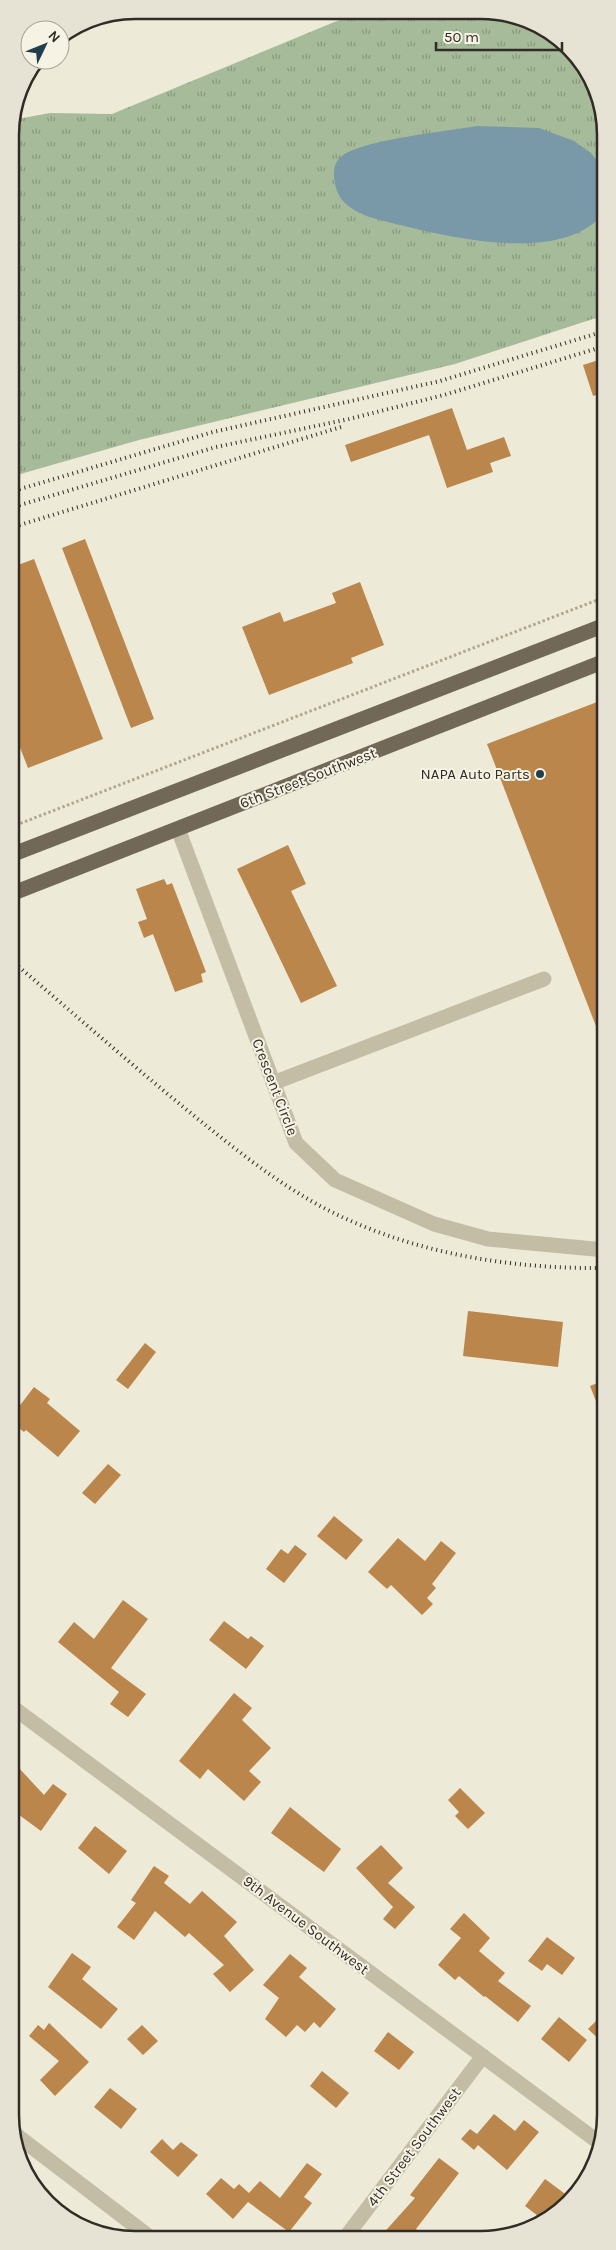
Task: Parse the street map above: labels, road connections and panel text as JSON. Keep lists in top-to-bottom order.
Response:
{
  "streets": {
    "main road": ["6th Street Southwest"],
    "street": ["Crescent Circle", "9th Avenue Southwest", "4th Street Southwest"]
  },
  "crossings": [
    ["6th Street Southwest", "Crescent Circle"],
    ["9th Avenue Southwest", "4th Street Southwest"]
  ],
  "places": ["NAPA Auto Parts"],
  "scale_bar": "50 m",
  "north": "top right"
}
